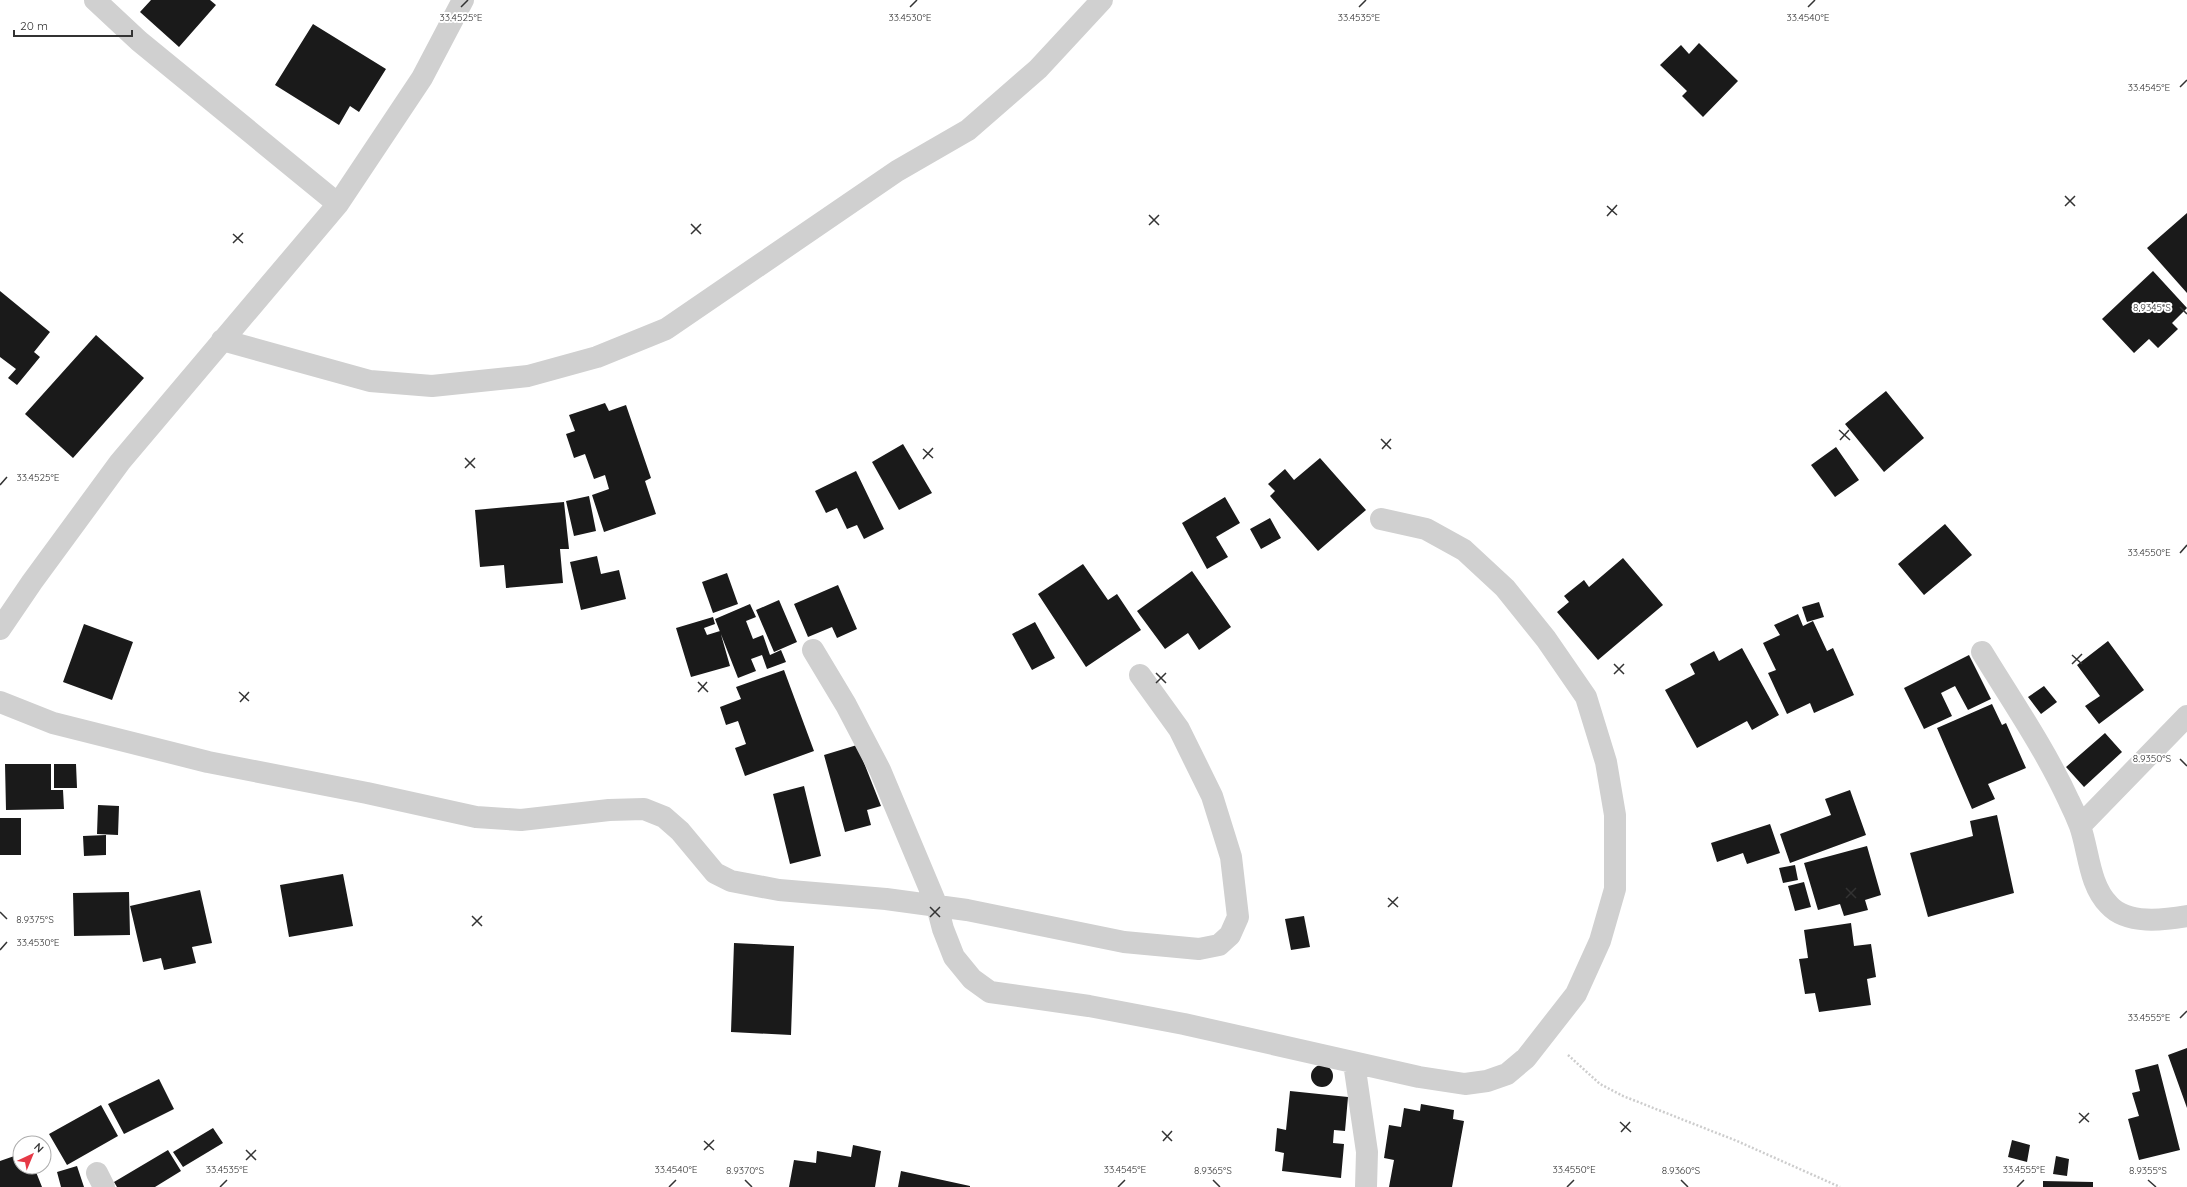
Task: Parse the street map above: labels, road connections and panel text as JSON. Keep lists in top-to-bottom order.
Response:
{
  "scale_bar": "20 m",
  "north": "top right",
  "coordinates": [
    "33.4525°E",
    "33.4530°E",
    "33.4535°E",
    "33.4540°E",
    "33.4545°E",
    "8.9345°S",
    "33.4550°E",
    "8.9350°S",
    "8.9375°S",
    "33.4555°E",
    "8.9370°S",
    "8.9365°S",
    "8.9360°S",
    "8.9355°S"
  ]
}
